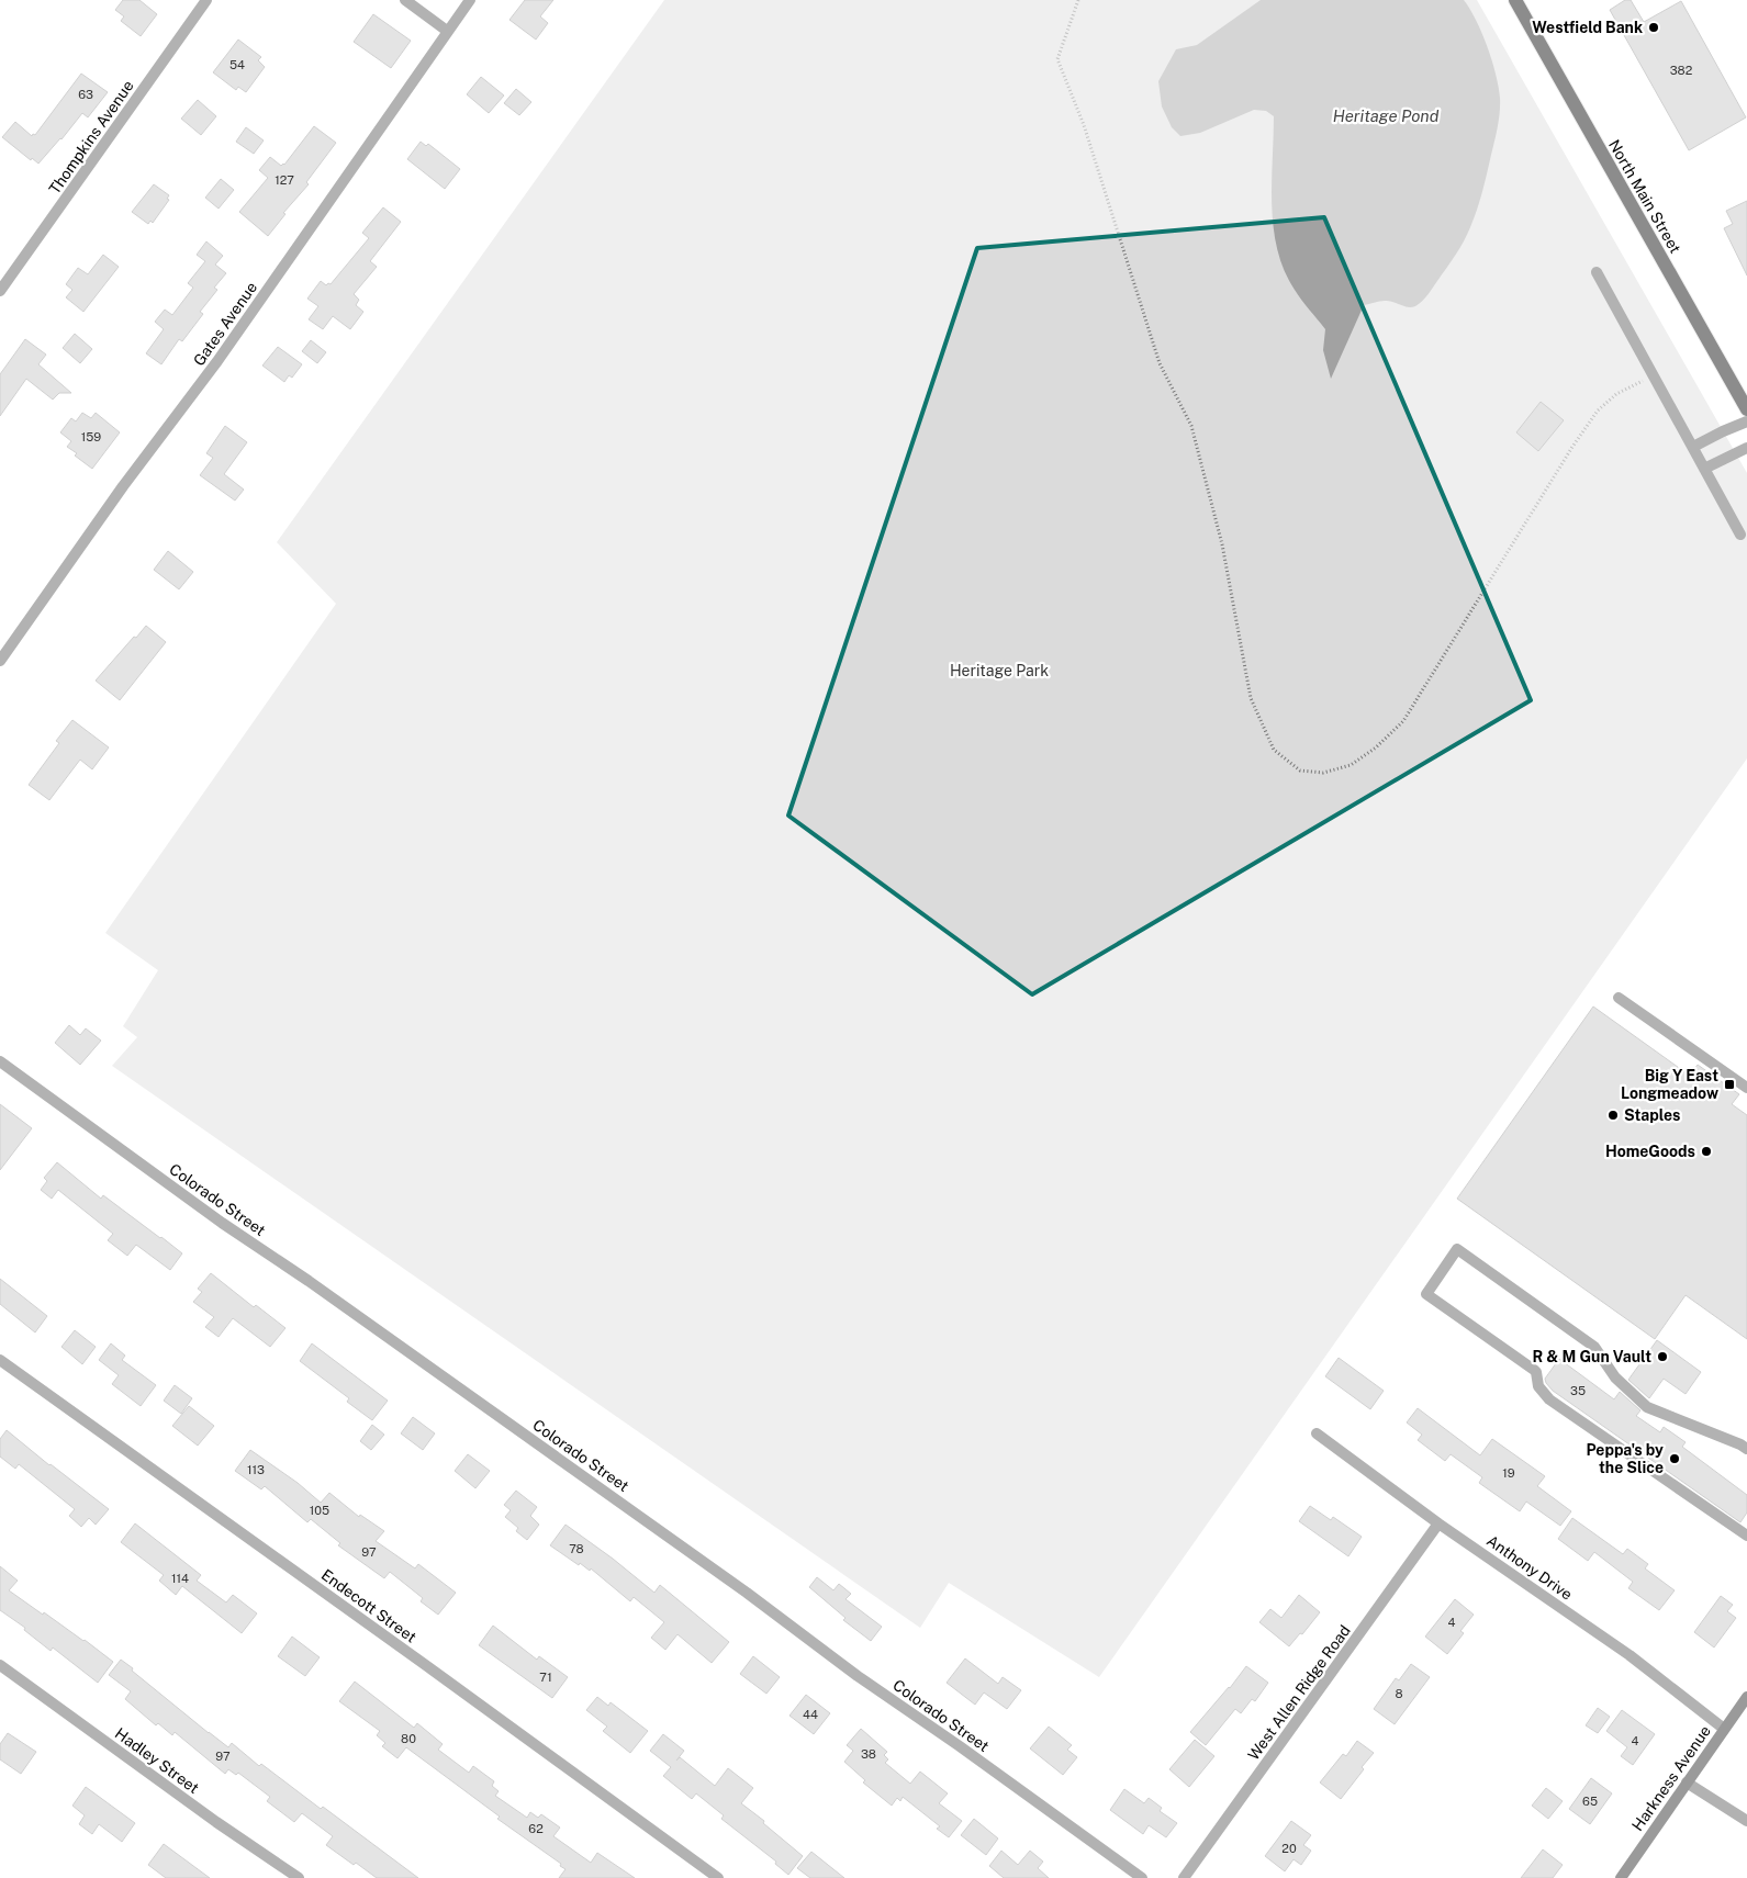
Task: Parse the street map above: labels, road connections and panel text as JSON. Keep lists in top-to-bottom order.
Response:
{
  "streets": {
    "main road": ["North Main Street", "Harkness Avenue"],
    "street": [
      "Thompkins Avenue",
      "Gates Avenue",
      "Colorado Street",
      "Anthony Drive",
      "Endecott Street",
      "West Allen Ridge Road",
      "Hadley Street"
    ]
  },
  "crossings": [
    ["Anthony Drive", "West Allen Ridge Road"],
    ["Anthony Drive", "Harkness Avenue"]
  ],
  "water": ["Heritage Pond"],
  "parks": ["Heritage Park"],
  "places": {
    "other": [
      "Westfield Bank",
      "Staples",
      "HomeGoods",
      "R & M Gun Vault",
      "Peppa's by the Slice"
    ],
    "transit": ["Big Y East Longmeadow"]
  },
  "house_numbers": [
    "54",
    "382",
    "63",
    "127",
    "159",
    "35",
    "113",
    "19",
    "105",
    "78",
    "97",
    "114",
    "4",
    "71",
    "8",
    "44",
    "80",
    "4",
    "38",
    "97",
    "65",
    "62",
    "20"
  ]
}
